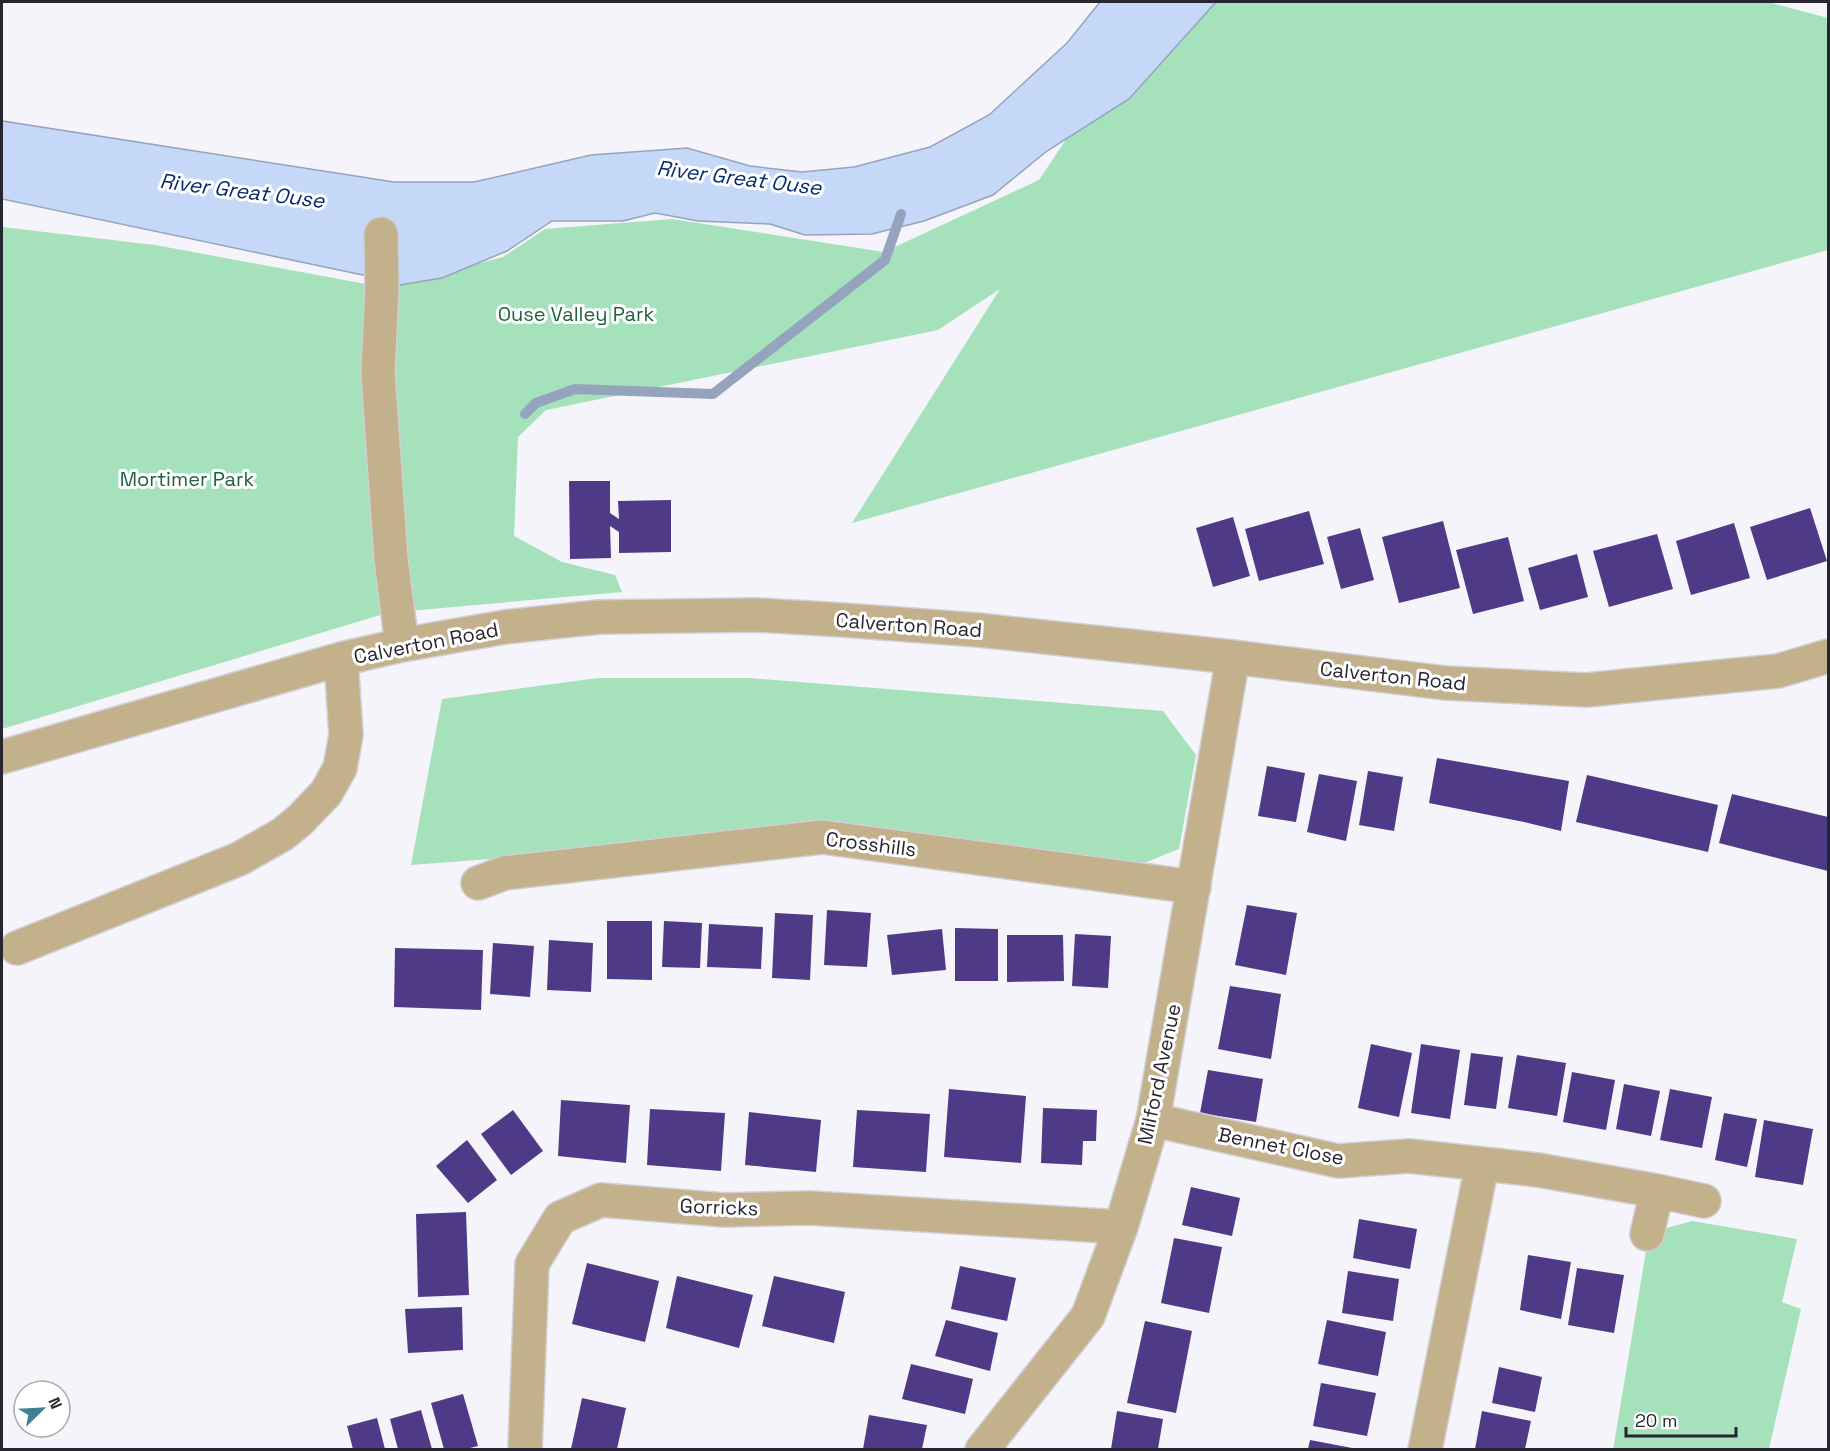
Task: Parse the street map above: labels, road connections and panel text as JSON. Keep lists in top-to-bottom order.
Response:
{
  "streets": {
    "street": [
      "Calverton Road",
      "Crosshills",
      "Milford Avenue",
      "Bennet Close",
      "Gorricks"
    ]
  },
  "crossings": [
    ["Calverton Road", "Milford Avenue"],
    ["Crosshills", "Milford Avenue"],
    ["Milford Avenue", "Bennet Close"],
    ["Milford Avenue", "Gorricks"]
  ],
  "water": ["River Great Ouse"],
  "parks": ["Ouse Valley Park", "Mortimer Park"],
  "scale_bar": "20 m",
  "north": "top right"
}
